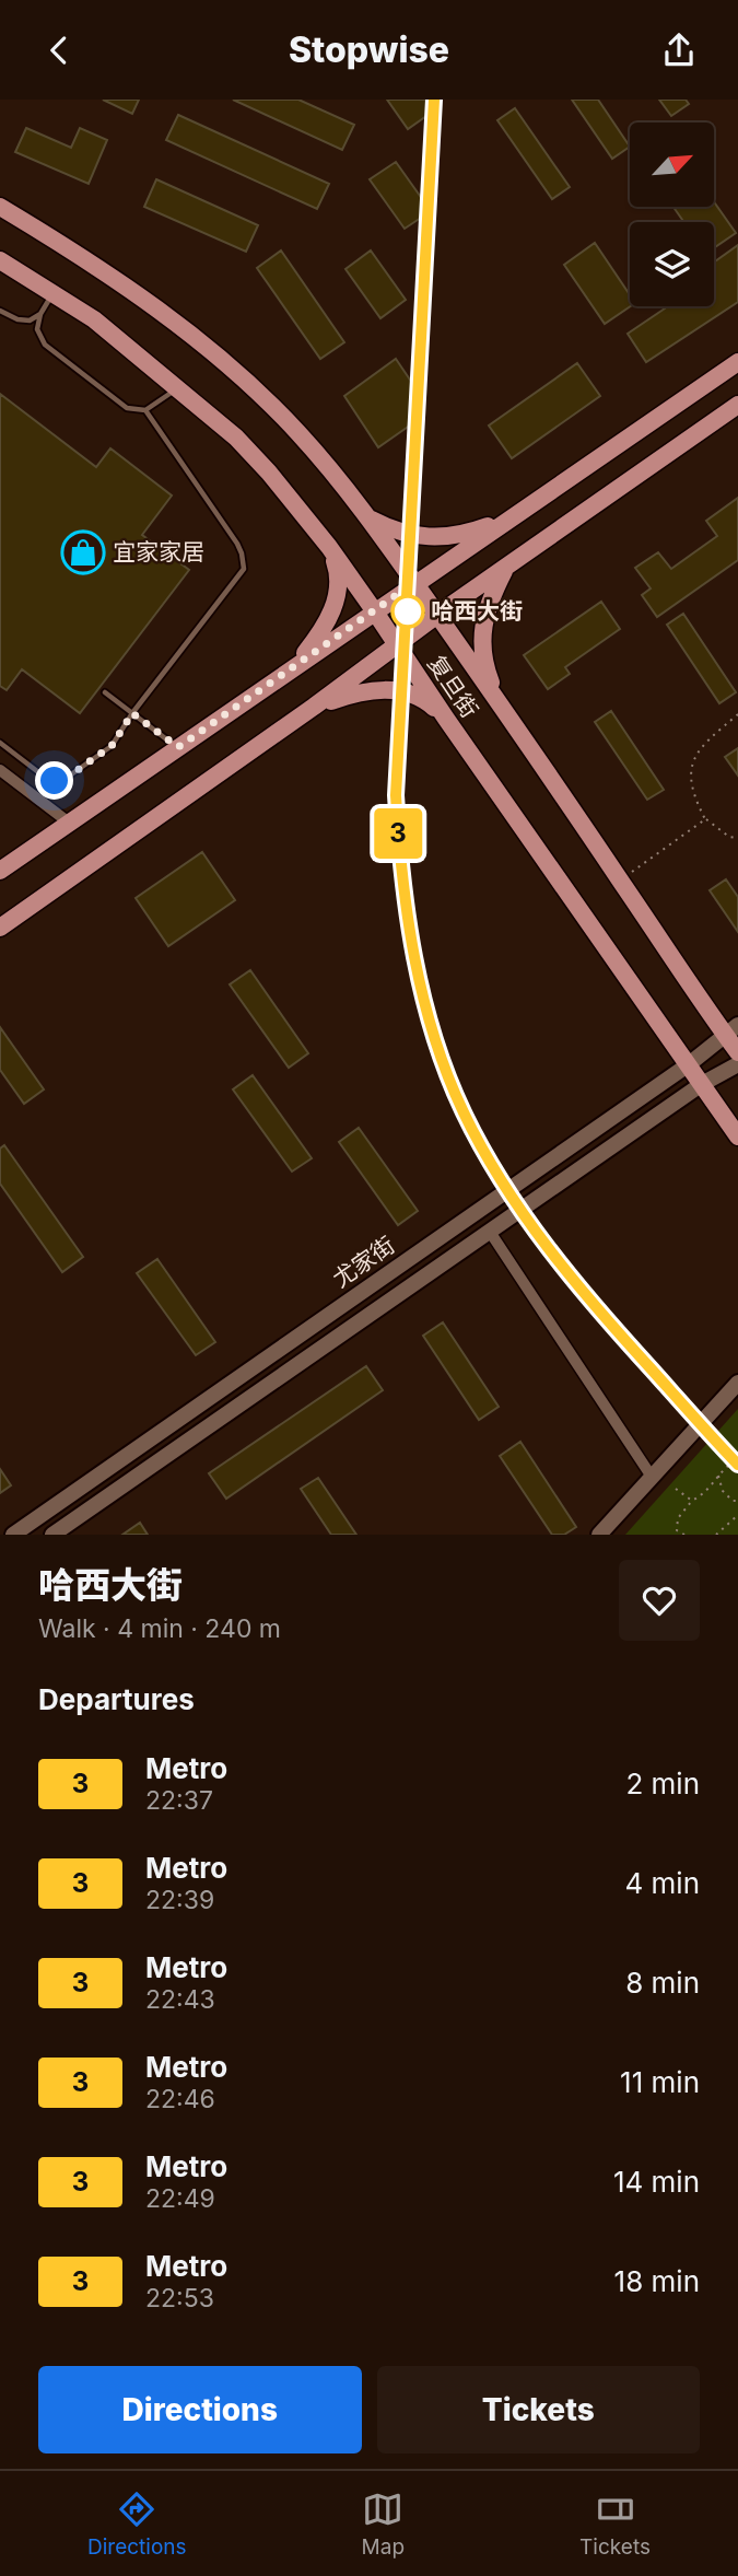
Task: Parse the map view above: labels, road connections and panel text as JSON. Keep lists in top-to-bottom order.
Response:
{
  "streets": {
    "main road": ["复旦街", "尤家街"]
  },
  "crossings": [
    ["复旦街", "尤家街"]
  ],
  "places": {
    "shop": ["宜家家居"],
    "other": ["哈西大街"]
  },
  "lines": ["metro line 3"],
  "north": "top right",
  "page": {
    "header": "Stopwise",
    "on_map": "3",
    "heading": [
      ["哈西大街", "Walk · 4 min · 240 m"],
      "Departures"
    ],
    "list": [
      {
        "mark": "3",
        "name": "Metro",
        "note": "22:37",
        "value": "2 min"
      },
      {
        "mark": "3",
        "name": "Metro",
        "note": "22:39",
        "value": "4 min"
      },
      {
        "mark": "3",
        "name": "Metro",
        "note": "22:43",
        "value": "8 min"
      },
      {
        "mark": "3",
        "name": "Metro",
        "note": "22:46",
        "value": "11 min"
      },
      {
        "mark": "3",
        "name": "Metro",
        "note": "22:49",
        "value": "14 min"
      },
      {
        "mark": "3",
        "name": "Metro",
        "note": "22:53",
        "value": "18 min"
      }
    ],
    "buttons": ["Directions", "Tickets"],
    "tabs": ["Directions", "Map", "Tickets"]
  }
}
